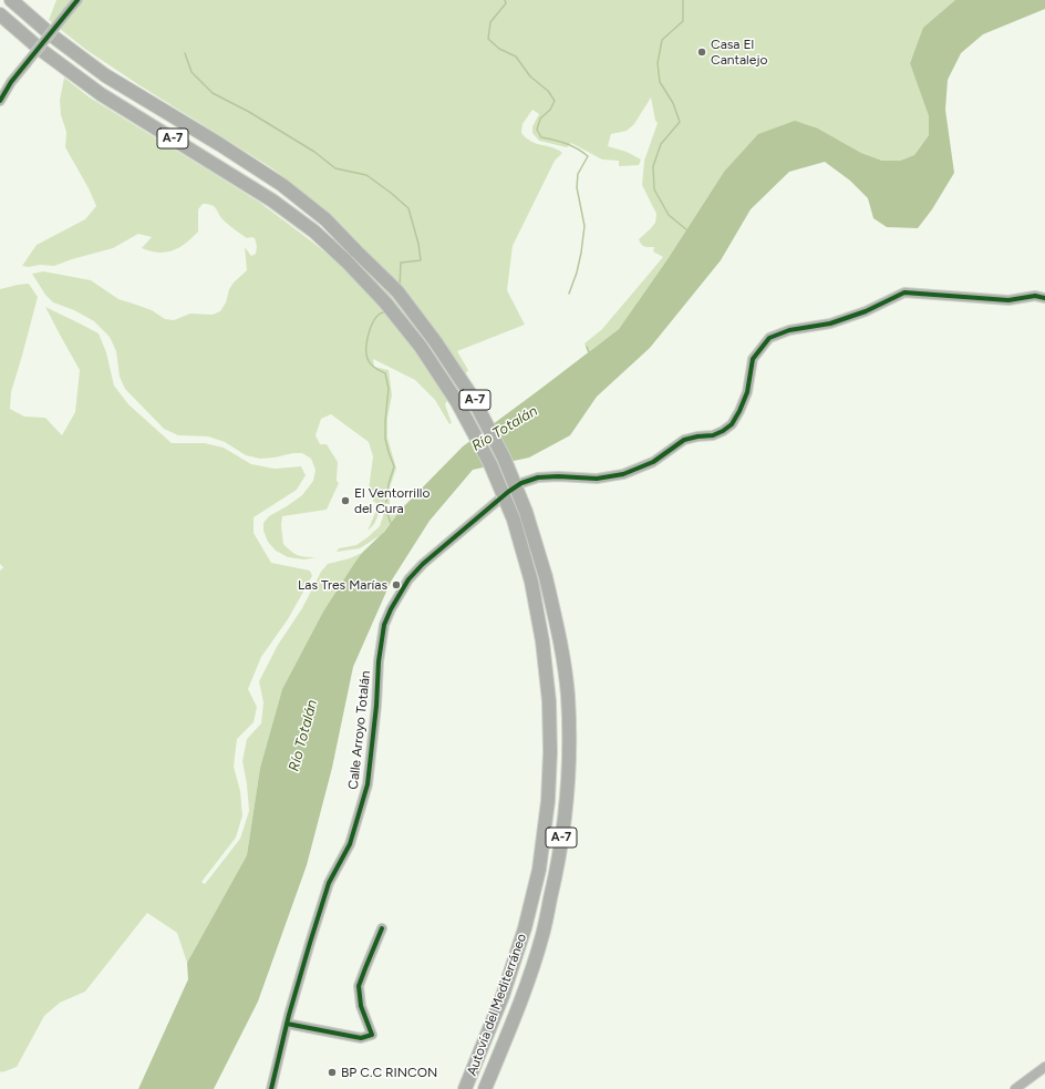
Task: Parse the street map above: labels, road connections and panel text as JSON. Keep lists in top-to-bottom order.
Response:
{
  "streets": {
    "highway": ["A-7", "Autovía del Mediterráneo"],
    "street": ["Calle Arroyo Totalán"]
  },
  "water": ["Río Totalán"],
  "places": [
    "Casa El Cantalejo",
    "El Ventorrillo del Cura",
    "Las Tres Marías",
    "BP C.C RINCON"
  ]
}
